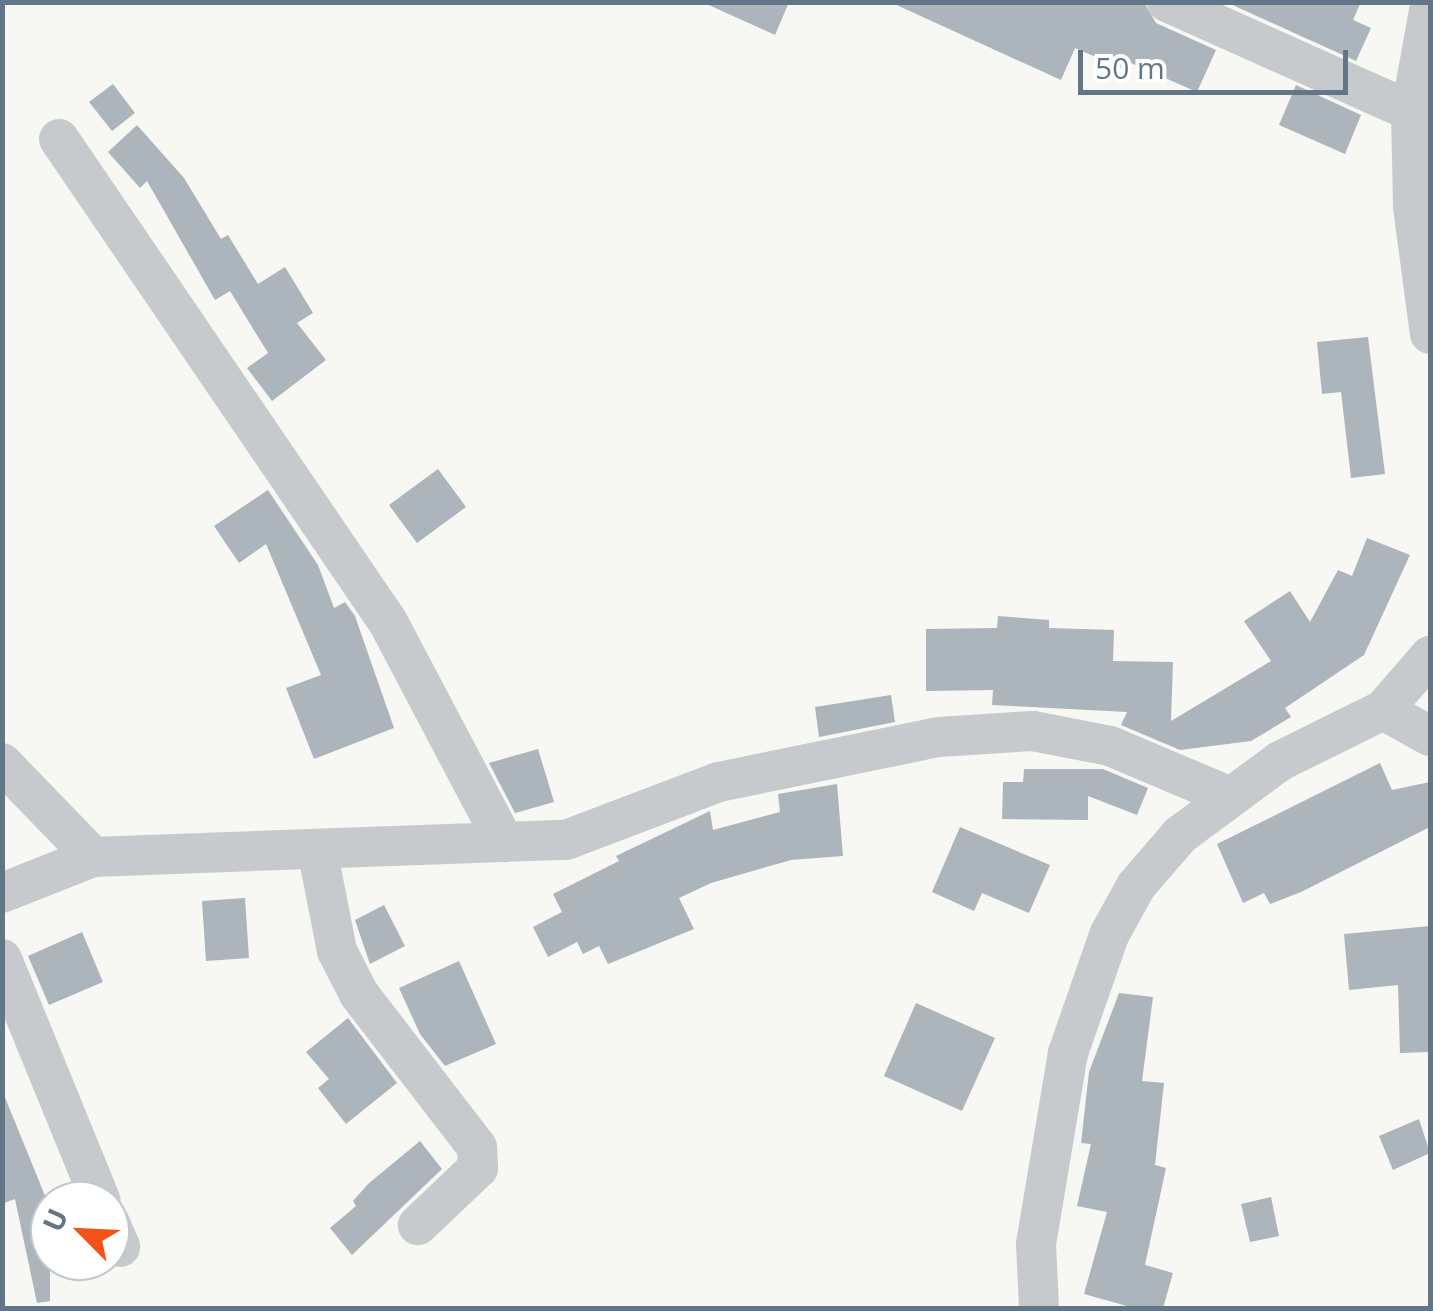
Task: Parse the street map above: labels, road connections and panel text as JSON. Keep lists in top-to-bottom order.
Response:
{
  "scale_bar": "50 m",
  "north": "top left"
}
